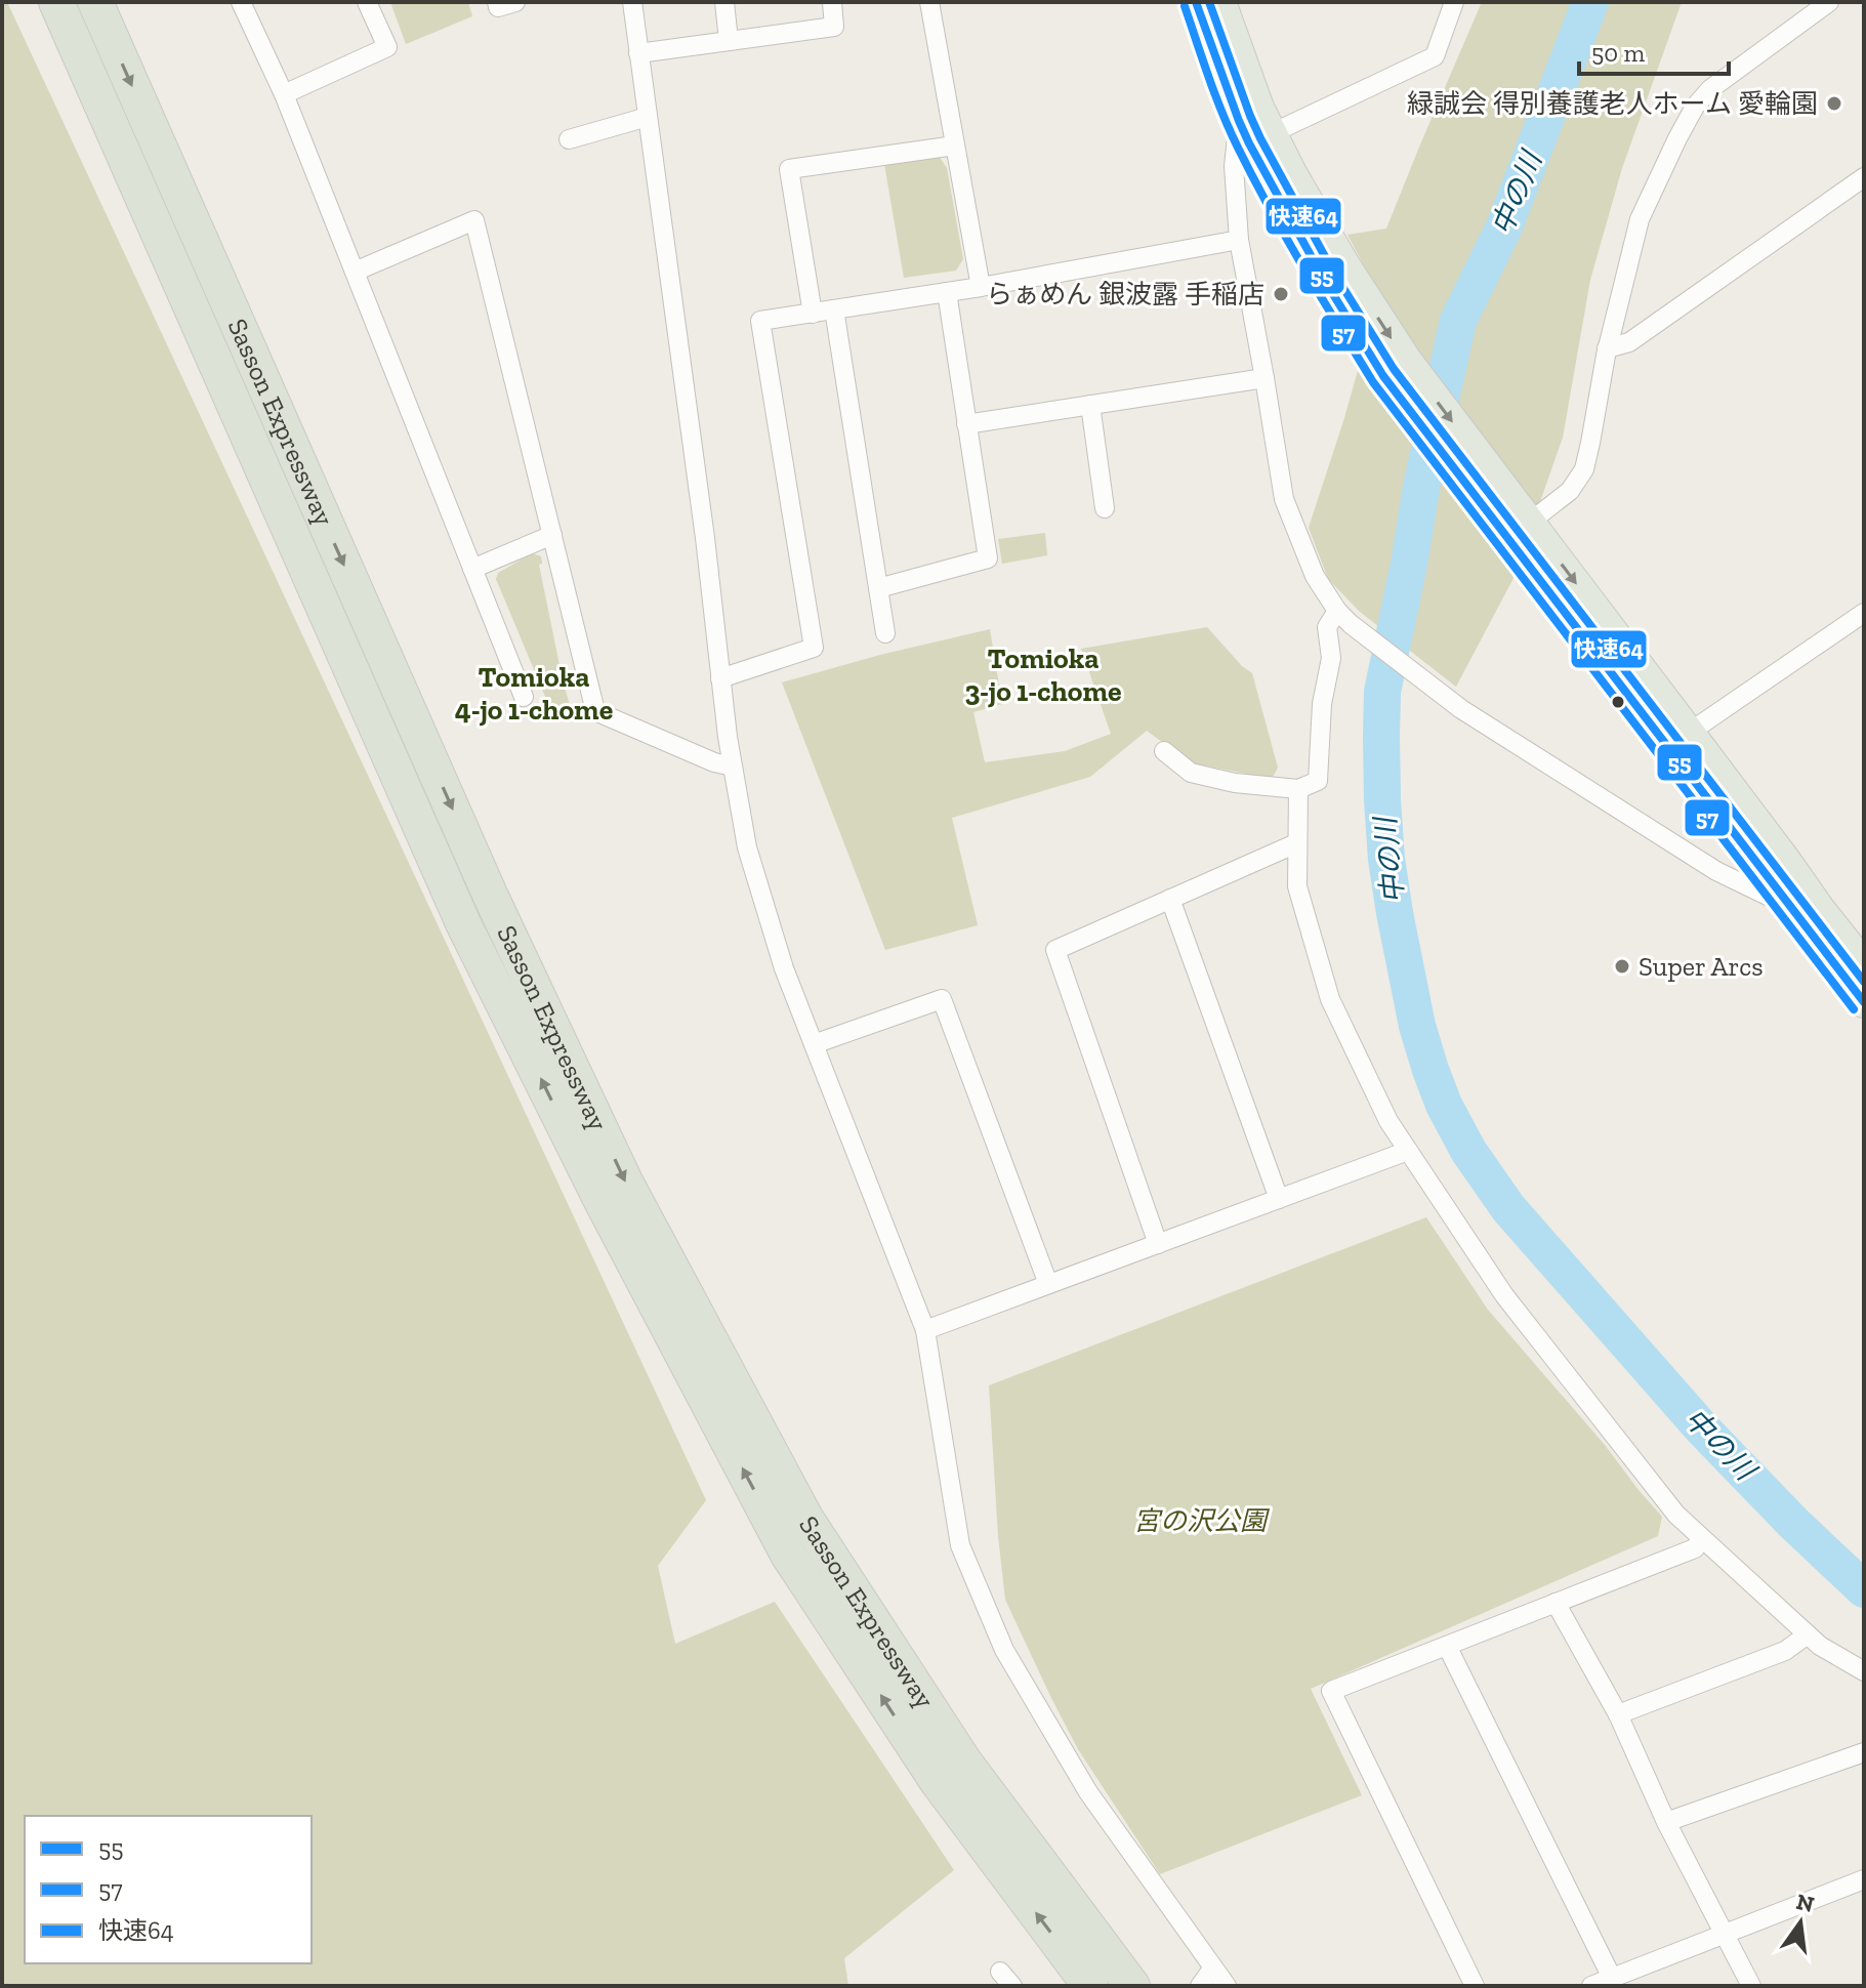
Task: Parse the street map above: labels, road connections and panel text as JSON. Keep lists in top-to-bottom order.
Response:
{
  "streets": {
    "highway": ["Sasson Expressway"]
  },
  "districts": ["Tomioka 3-jo 1-chome", "Tomioka 4-jo 1-chome"],
  "water": ["中の川"],
  "parks": ["宮の沢公園"],
  "places": ["緑誠会 得別養護老人ホーム 愛輪園", "らぁめん 銀波露 手稲店", "Super Arcs"],
  "lines": ["transit line 55", "transit line 快速64", "transit line 57"],
  "legend": ["55", "57", "快速64"],
  "scale_bar": "50 m",
  "north": "top"
}
